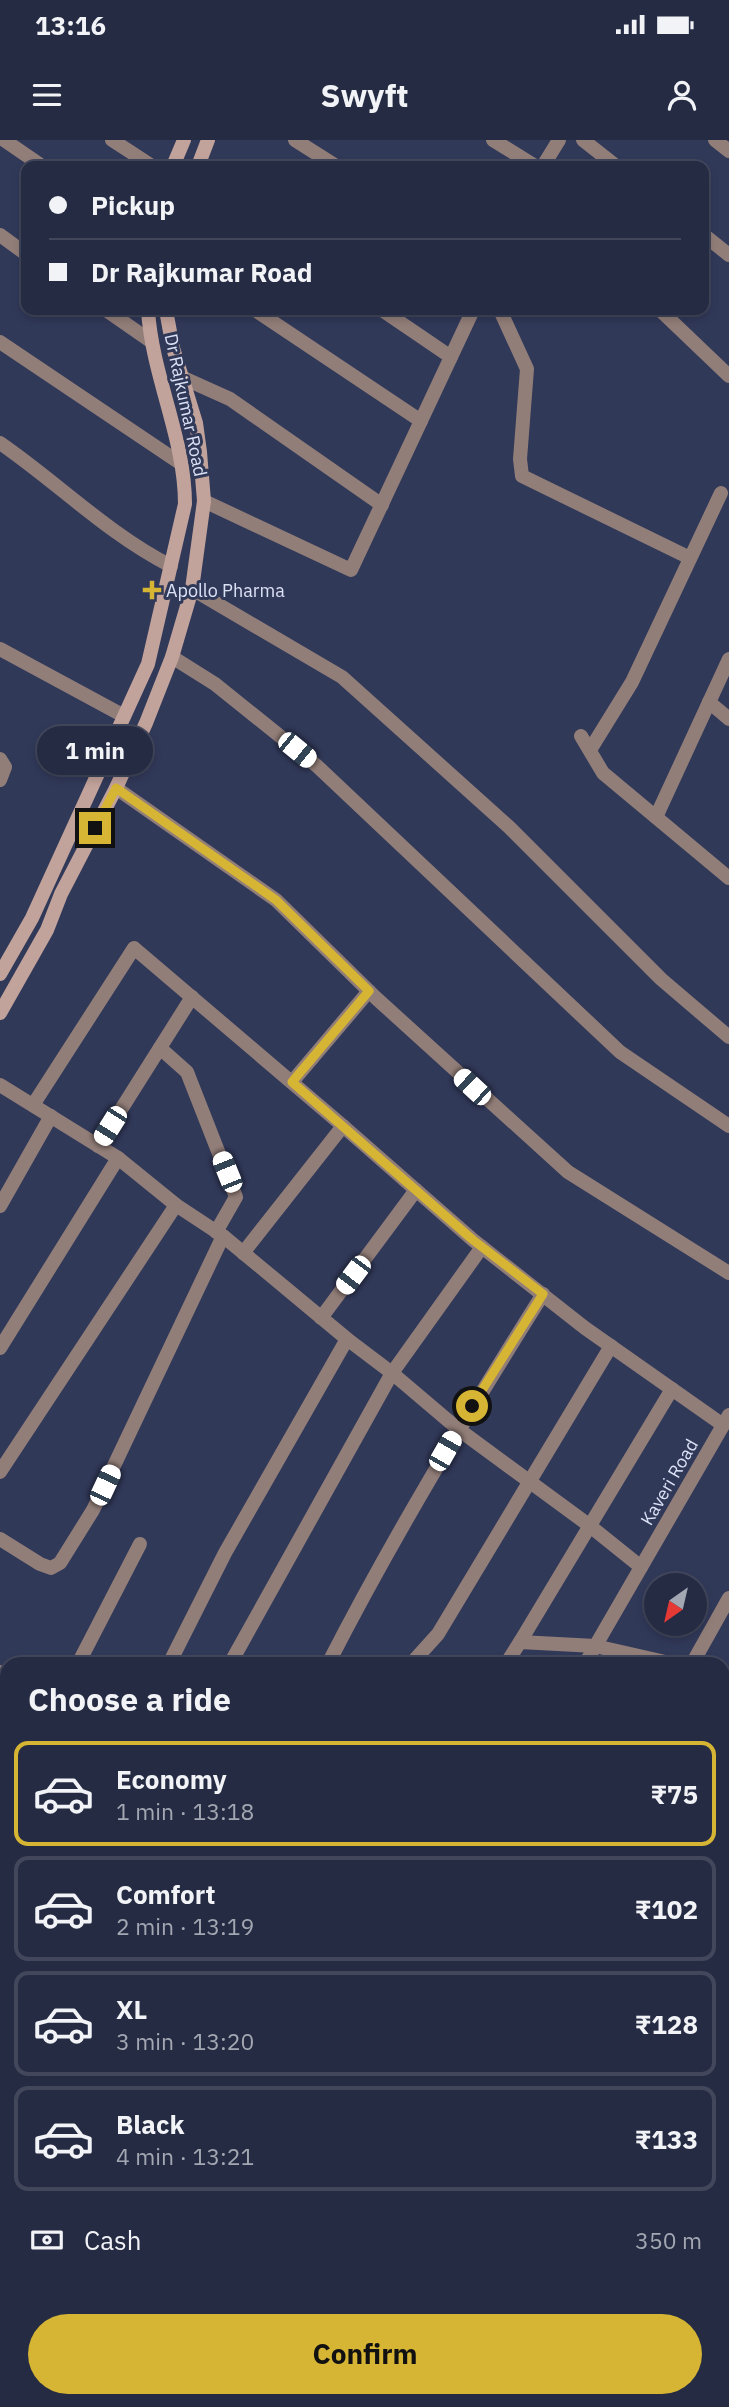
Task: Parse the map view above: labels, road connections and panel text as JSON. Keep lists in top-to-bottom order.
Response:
{
  "streets": {
    "main road": ["Dr Rajkumar Road"],
    "street": ["Kaveri Road"]
  },
  "places": {
    "health": ["Apollo Pharma"]
  },
  "north": "bottom left",
  "page": {
    "status": "13:16",
    "header": "Swyft",
    "banner": ["Pickup", "Dr Rajkumar Road"],
    "bubble": "1 min",
    "heading": "Choose a ride",
    "list": [
      {
        "name": "Economy",
        "note": "1 min · 13:18",
        "value": "₹75"
      },
      {
        "name": "Comfort",
        "note": "2 min · 13:19",
        "value": "₹102"
      },
      {
        "name": "XL",
        "note": "3 min · 13:20",
        "value": "₹128"
      },
      {
        "name": "Black",
        "note": "4 min · 13:21",
        "value": "₹133"
      }
    ],
    "pay": ["Cash", "350 m"],
    "buttons": "Confirm"
  }
}
